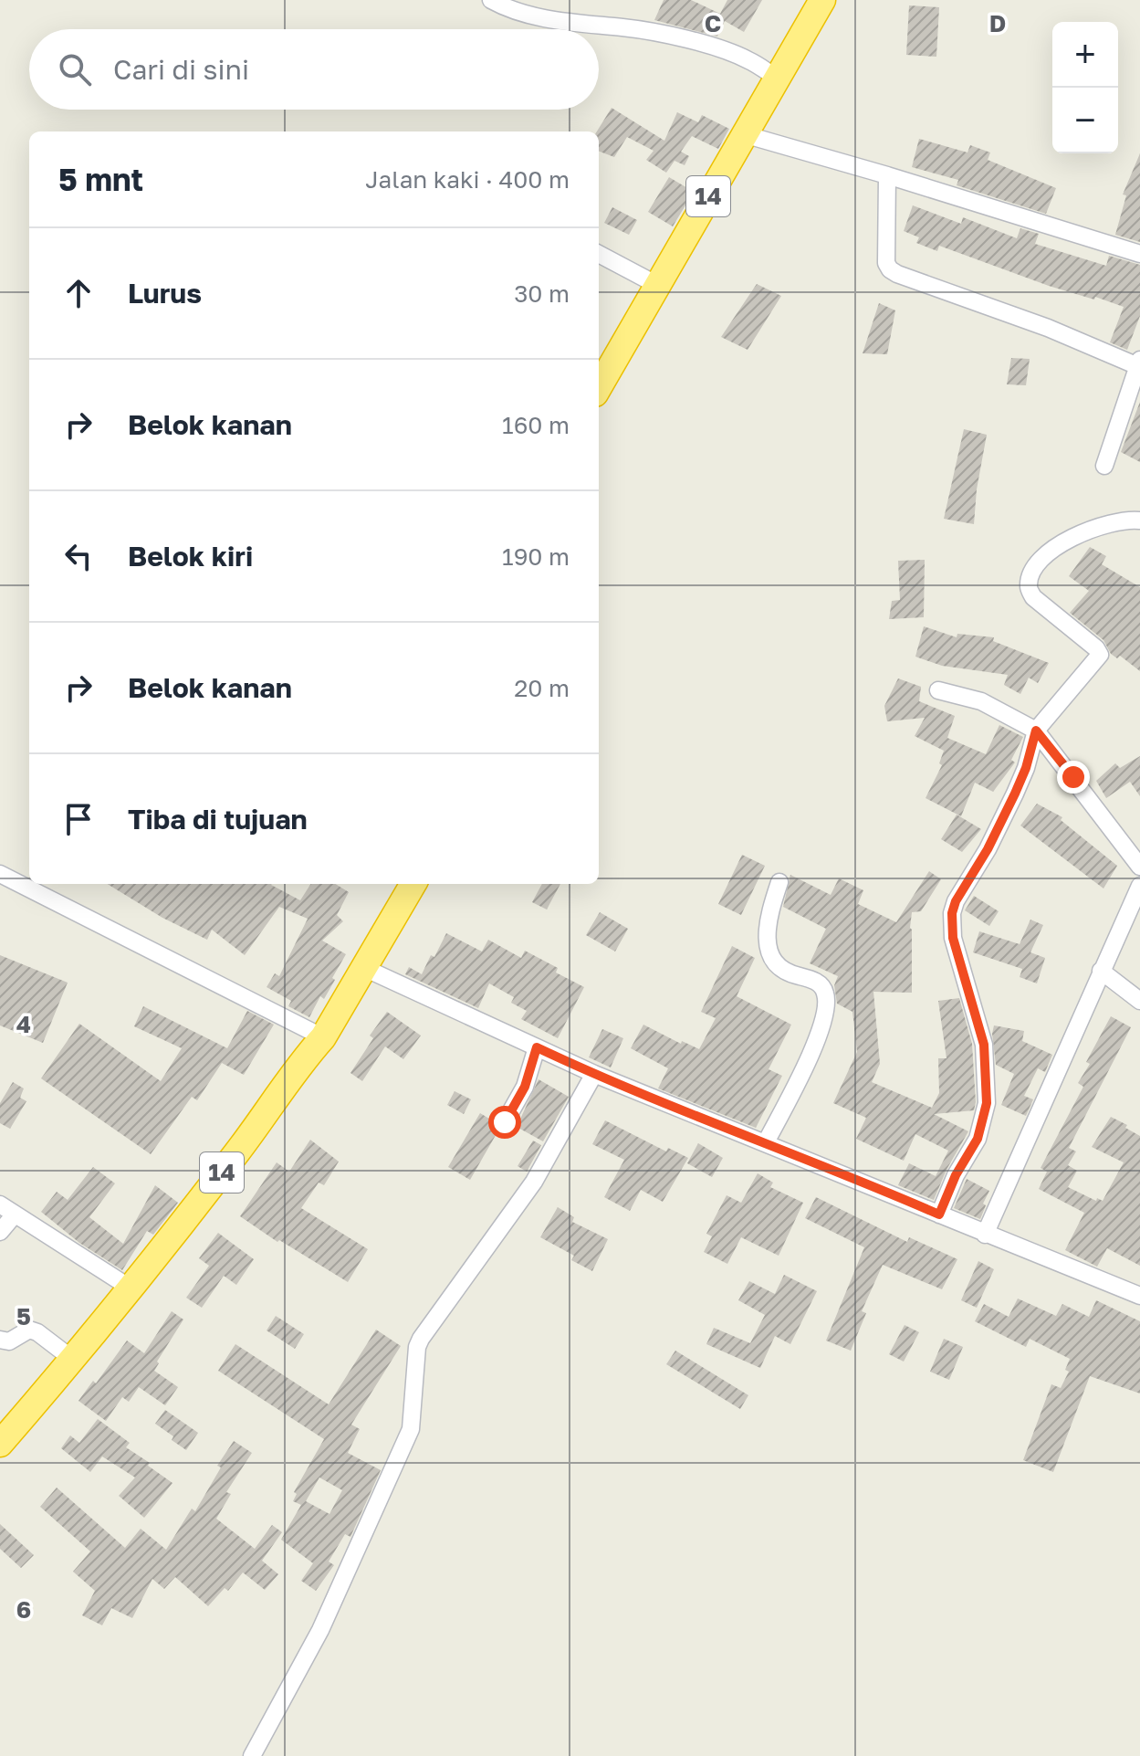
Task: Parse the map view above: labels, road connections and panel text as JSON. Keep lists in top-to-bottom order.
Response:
{
  "streets": {
    "highway": ["14"]
  },
  "page": {
    "map_buttons": ["+", "−"],
    "search": "Cari di sini",
    "heading": ["5 mnt", "Jalan kaki · 400 m"],
    "list": [
      ["Lurus", "30 m"],
      ["Belok kanan", "160 m"],
      ["Belok kiri", "190 m"],
      ["Belok kanan", "20 m"],
      "Tiba di tujuan"
    ]
  },
  "grid": {
    "columns": ["C", "D"],
    "rows": ["4", "5", "6"]
  }
}
